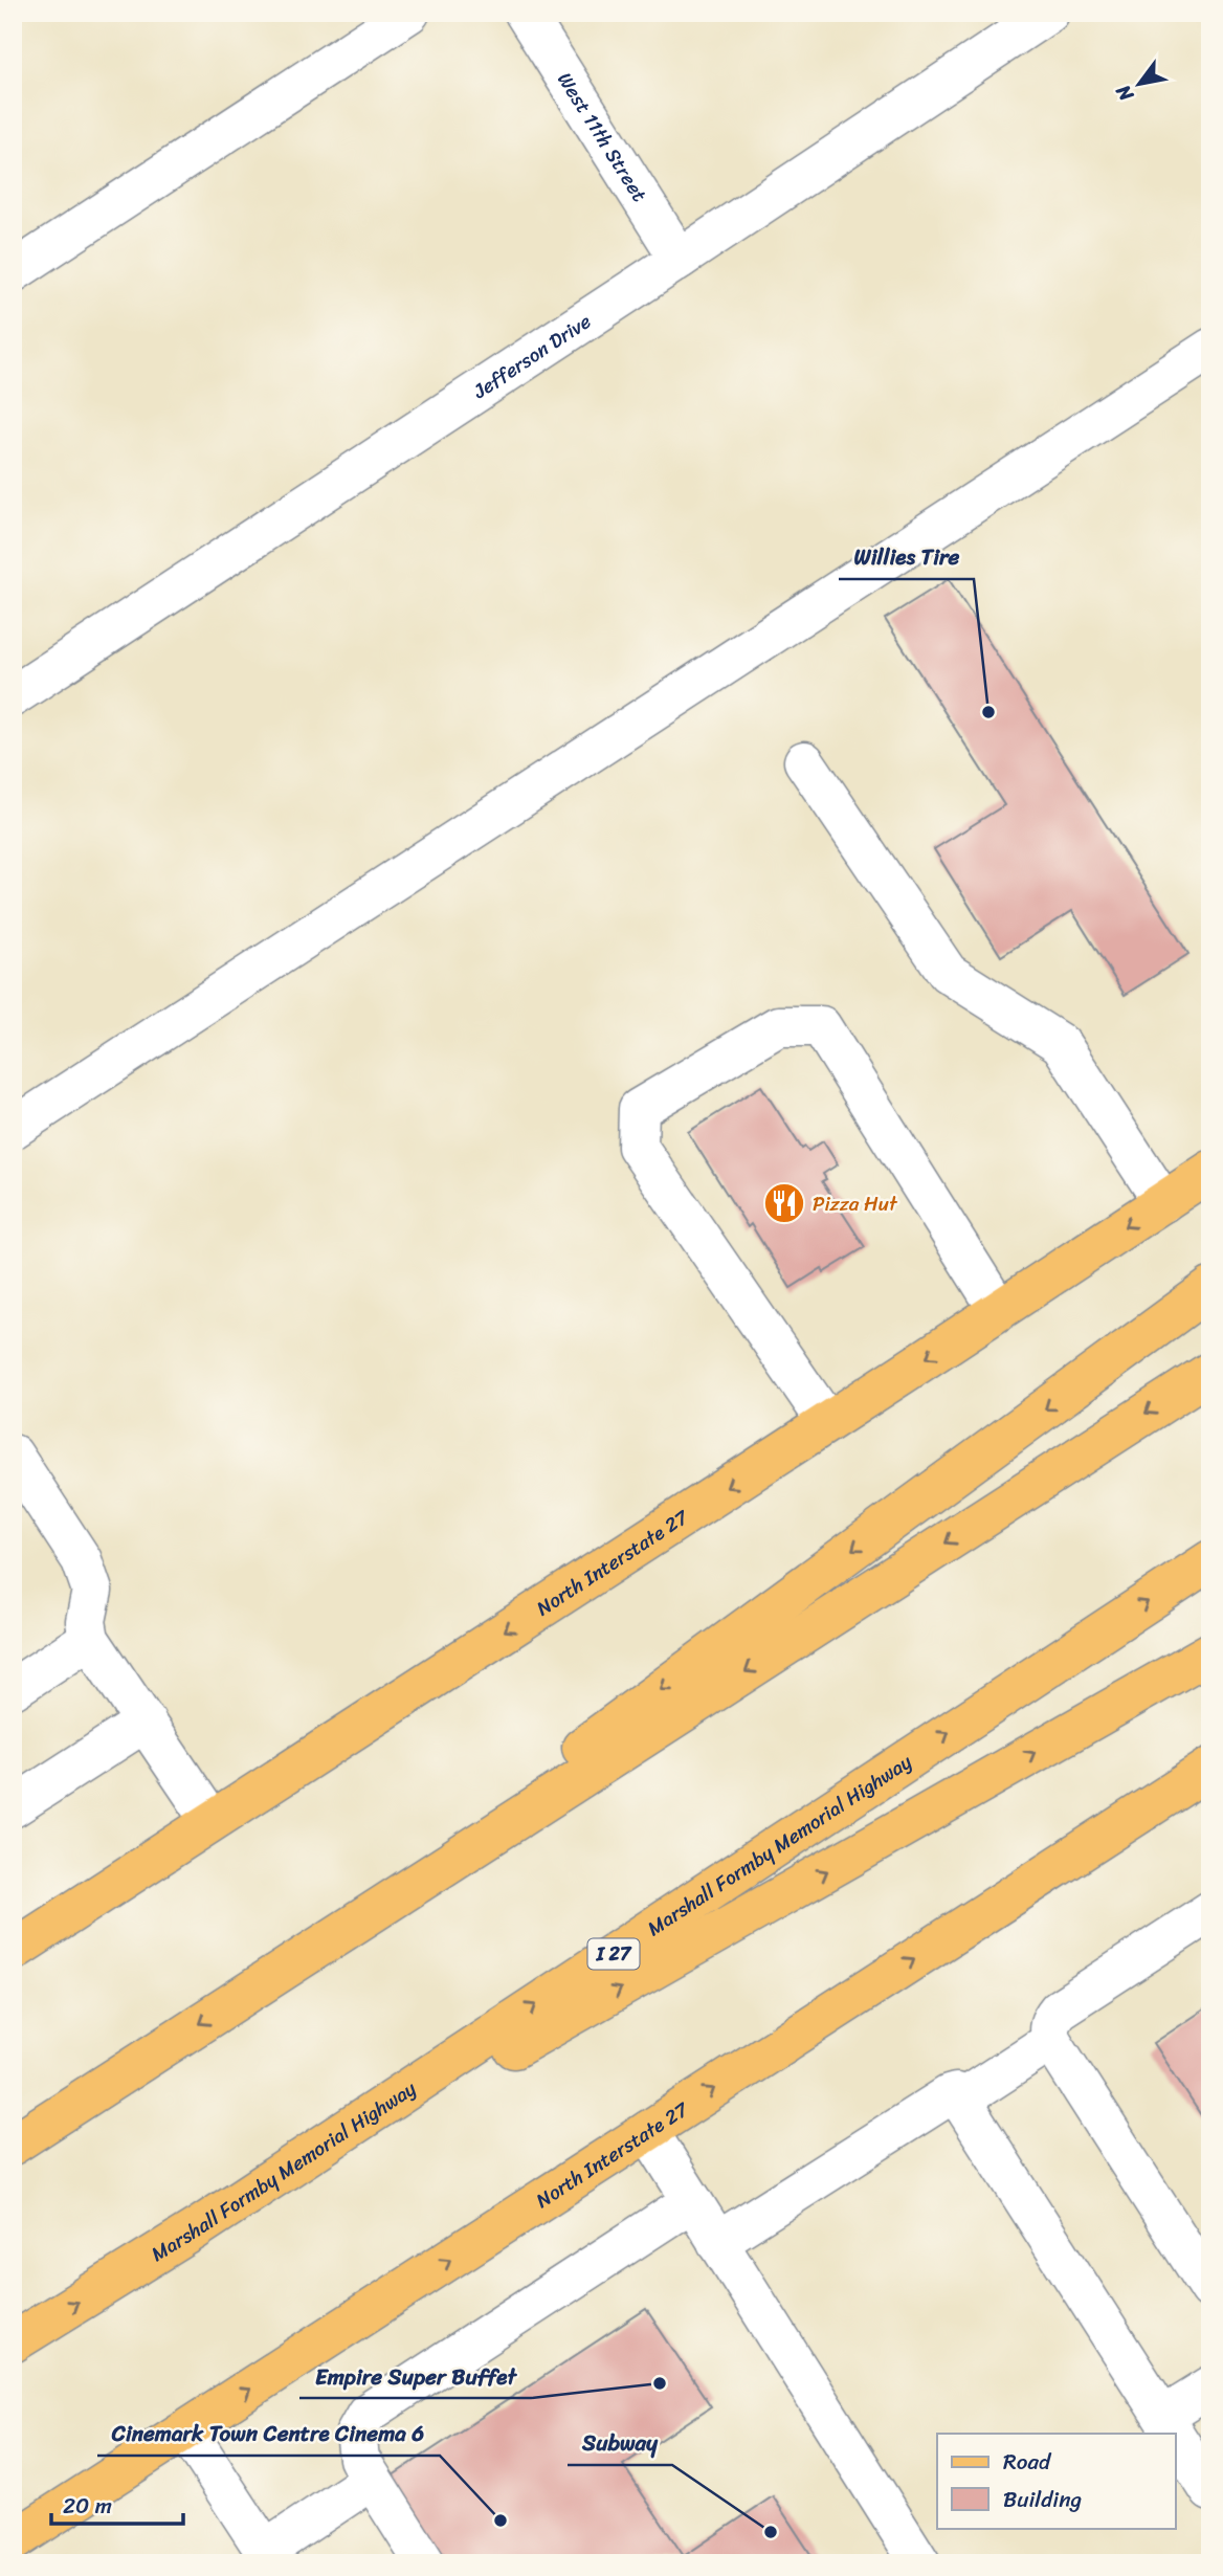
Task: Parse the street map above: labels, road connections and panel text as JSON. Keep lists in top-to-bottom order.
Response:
{
  "streets": {
    "main road": ["North Interstate 27", "Marshall Formby Memorial Highway", "I 27"],
    "street": ["West 11th Street", "Jefferson Drive"]
  },
  "crossings": [
    ["West 11th Street", "Jefferson Drive"]
  ],
  "places": {
    "other": [
      "Willies Tire",
      "Empire Super Buffet",
      "Cinemark Town Centre Cinema 6",
      "Subway"
    ],
    "restaurant": ["Pizza Hut"]
  },
  "legend": ["Road", "Building"],
  "scale_bar": "20 m",
  "north": "bottom left"
}
